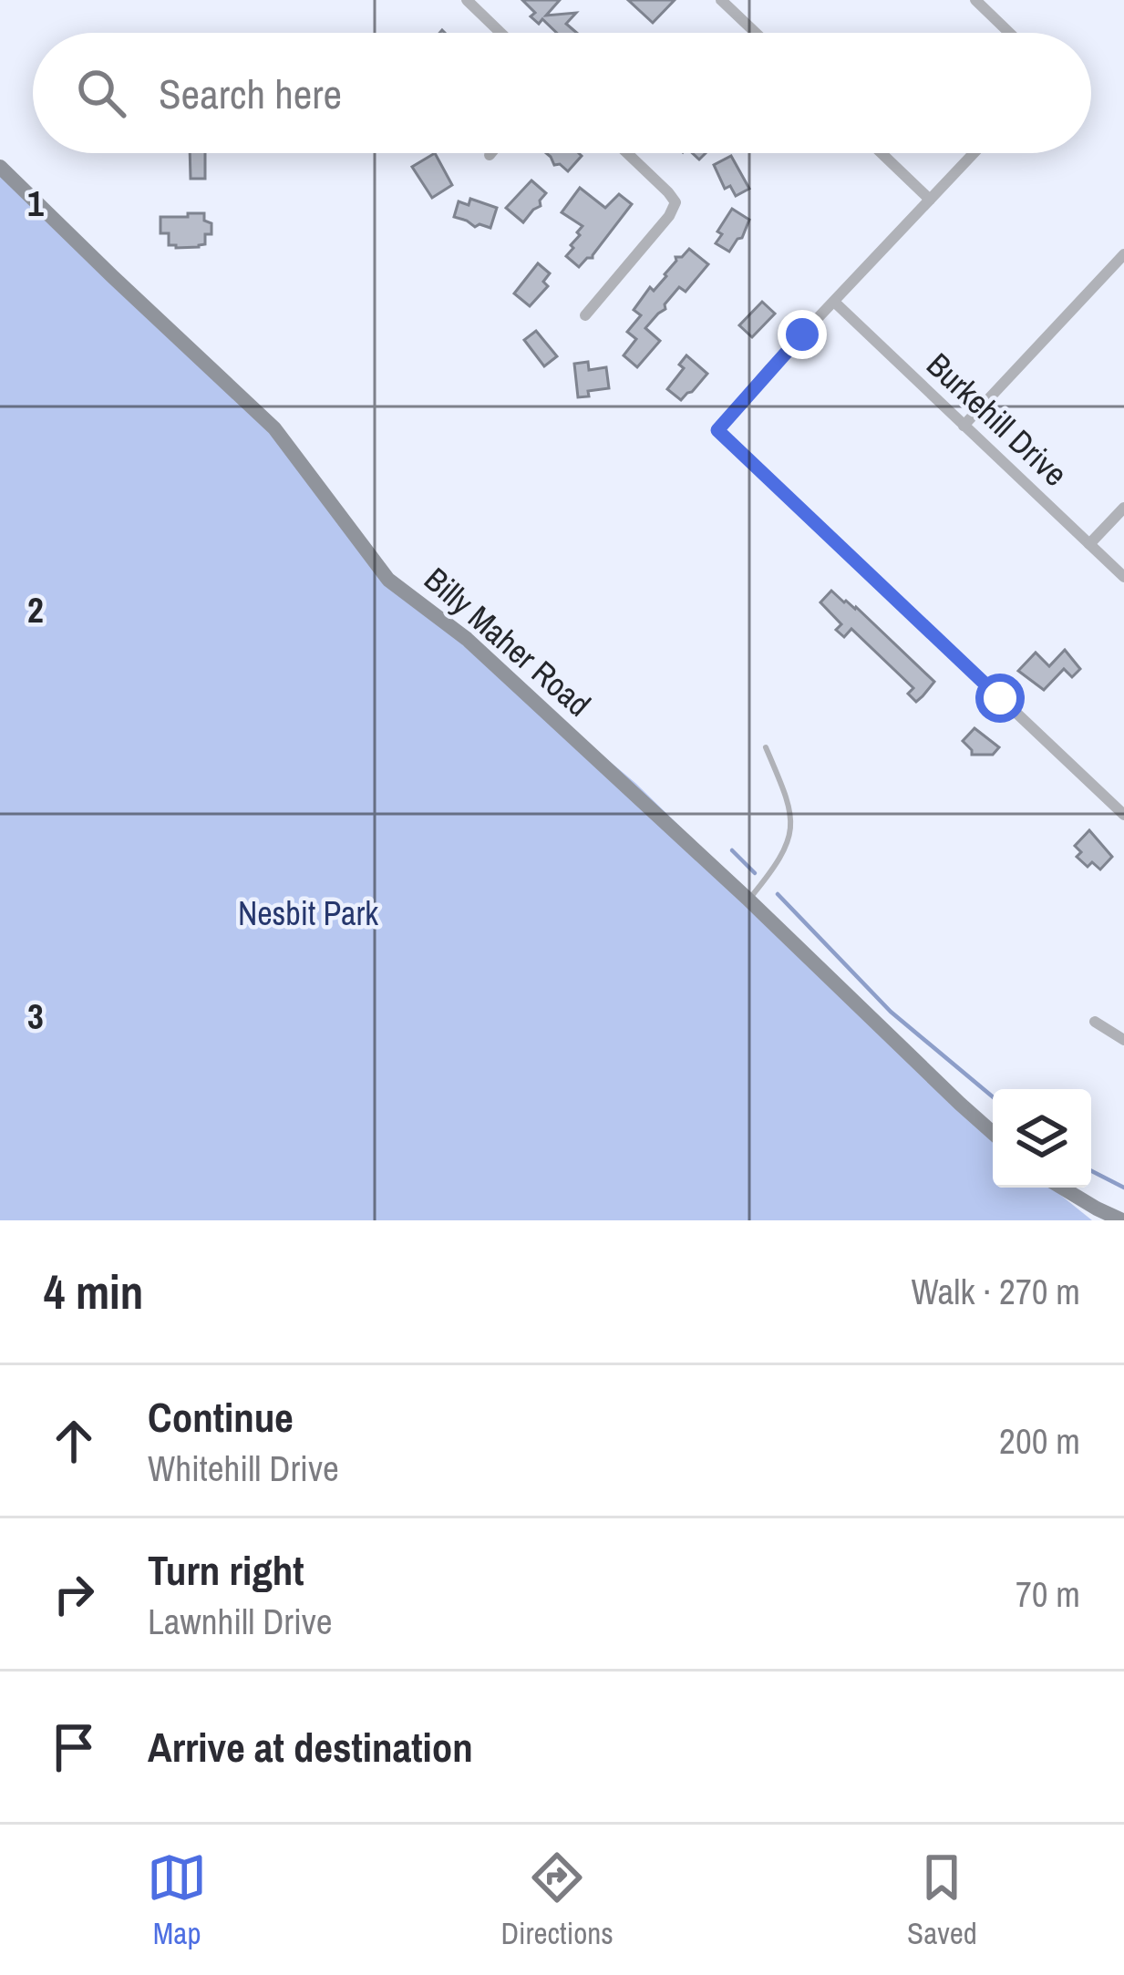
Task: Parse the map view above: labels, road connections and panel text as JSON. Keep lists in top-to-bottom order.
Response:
{
  "streets": {
    "main road": ["Billy Maher Road"],
    "street": ["Burkehill Drive"]
  },
  "parks": ["Nesbit Park"],
  "page": {
    "search": "Search here",
    "heading": ["4 min", "Walk · 270 m"],
    "list": [
      ["Continue", "Whitehill Drive", "200 m"],
      ["Turn right", "Lawnhill Drive", "70 m"],
      "Arrive at destination"
    ],
    "nav": ["Map", "Directions", "Saved"]
  },
  "grid": {
    "rows": ["1", "2", "3"]
  }
}
